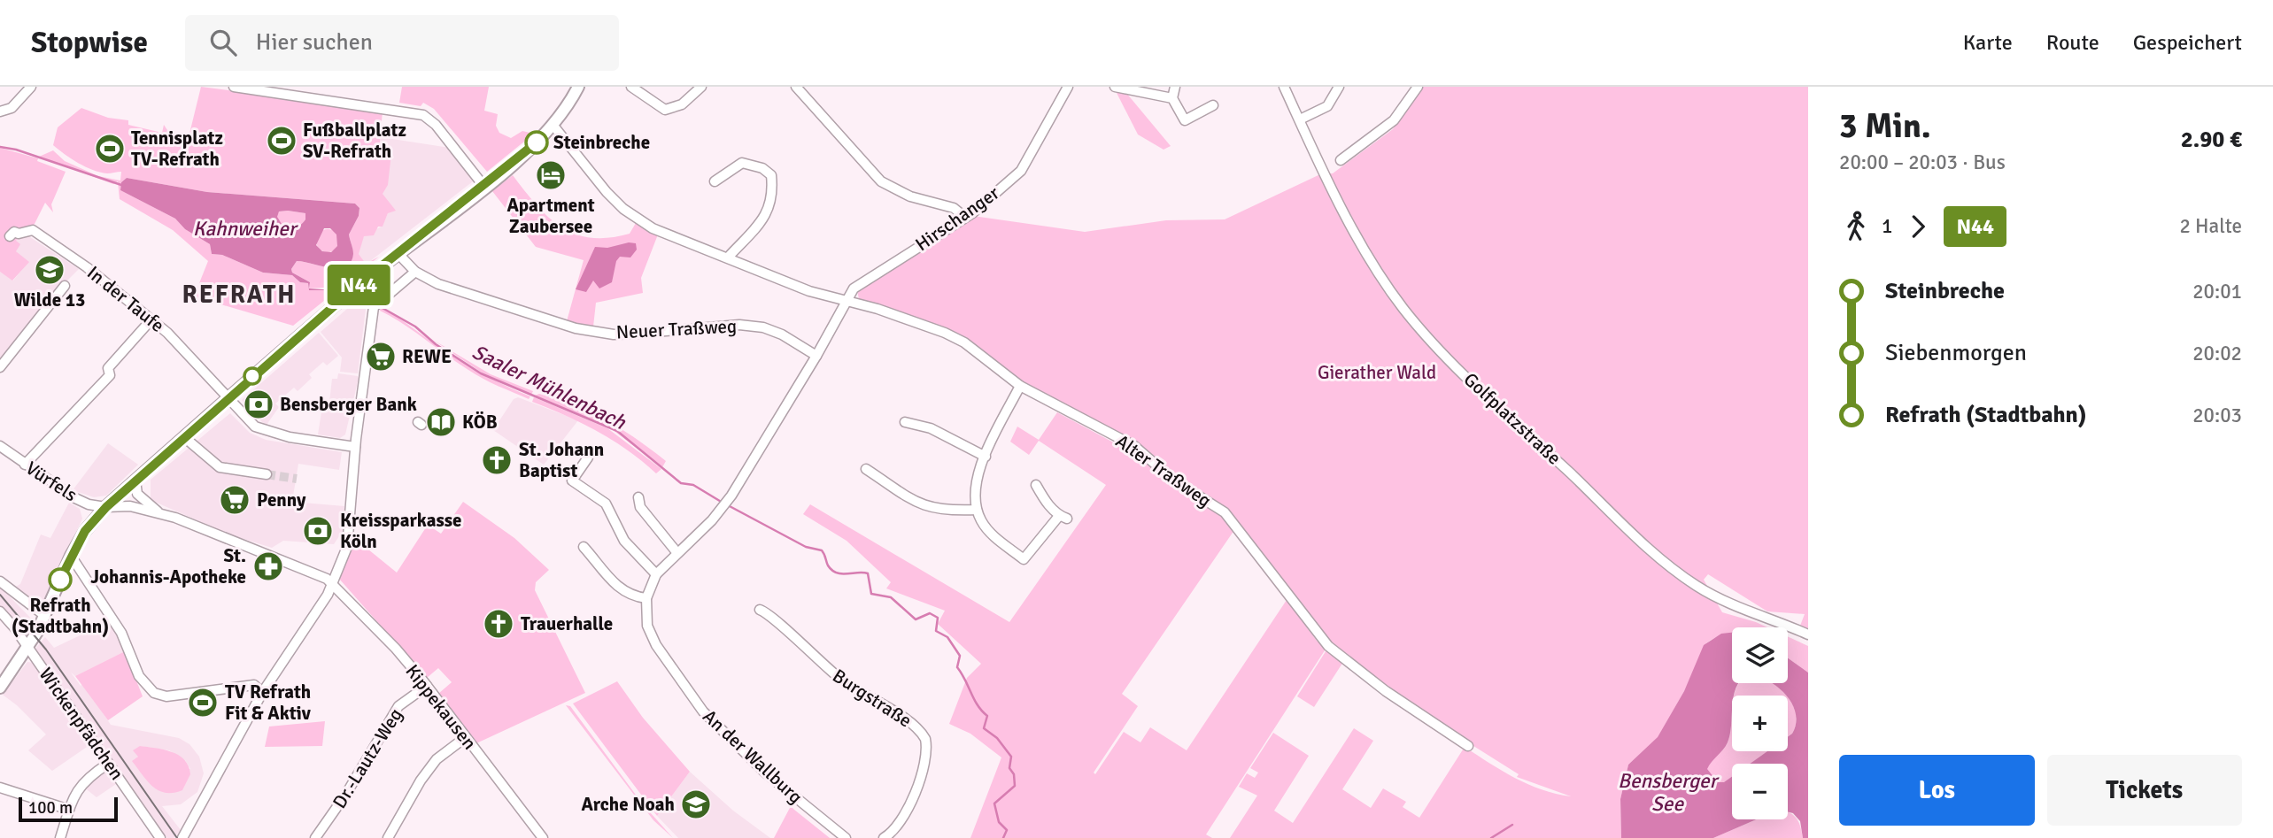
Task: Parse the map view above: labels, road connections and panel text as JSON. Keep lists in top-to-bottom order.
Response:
{
  "streets": {
    "street": [
      "Hirschanger",
      "In der Taufe",
      "Neuer Traßweg",
      "Golfplatzstraße",
      "Alter Traßweg",
      "Vürfels",
      "Burgstraße",
      "Kippekausen",
      "Wickenpfädchen",
      "An der Wallburg",
      "Dr.-Lautz-Weg"
    ]
  },
  "crossings": [
    ["Hirschanger", "Alter Traßweg"],
    ["Hirschanger", "An der Wallburg"],
    ["Neuer Traßweg", "An der Wallburg"],
    ["Alter Traßweg", "An der Wallburg"],
    ["Vürfels", "Kippekausen"],
    ["Kippekausen", "Dr.-Lautz-Weg"]
  ],
  "districts": ["REFRATH"],
  "water": ["Kahnweiher", "Saaler Mühlenbach", "Bensberger See"],
  "parks": ["Gierather Wald"],
  "places": {
    "sports": ["Fußballplatz SV-Refrath", "Tennisplatz TV-Refrath", "TV Refrath Fit & Aktiv"],
    "other": ["Steinbreche", "Refrath (Stadtbahn)"],
    "hotel": ["Apartment Zaubersee"],
    "school or university": ["Wilde 13", "Arche Noah"],
    "supermarket": ["REWE", "Penny"],
    "bank": ["Bensberger Bank", "Kreissparkasse Köln"],
    "library": ["KÖB"],
    "church": ["St. Johann Baptist", "Trauerhalle"],
    "pharmacy": ["St. Johannis-Apotheke"]
  },
  "lines": ["bus line N44"],
  "scale_bar": "100 m",
  "page": {
    "header": "Stopwise",
    "search": "Hier suchen",
    "nav": ["Karte", "Route", "Gespeichert"],
    "on_map": "N44",
    "heading": ["3 Min.", "20:00 – 20:03 · Bus", "2.90 €"],
    "legs": ["1", "N44", "2 Halte"],
    "list": [
      {
        "name": "Steinbreche",
        "value": "20:01"
      },
      {
        "name": "Siebenmorgen",
        "value": "20:02"
      },
      {
        "name": "Refrath (Stadtbahn)",
        "value": "20:03"
      }
    ],
    "map_buttons": ["+", "−"],
    "buttons": ["Los", "Tickets"],
    "scale": "100 m"
  }
}
